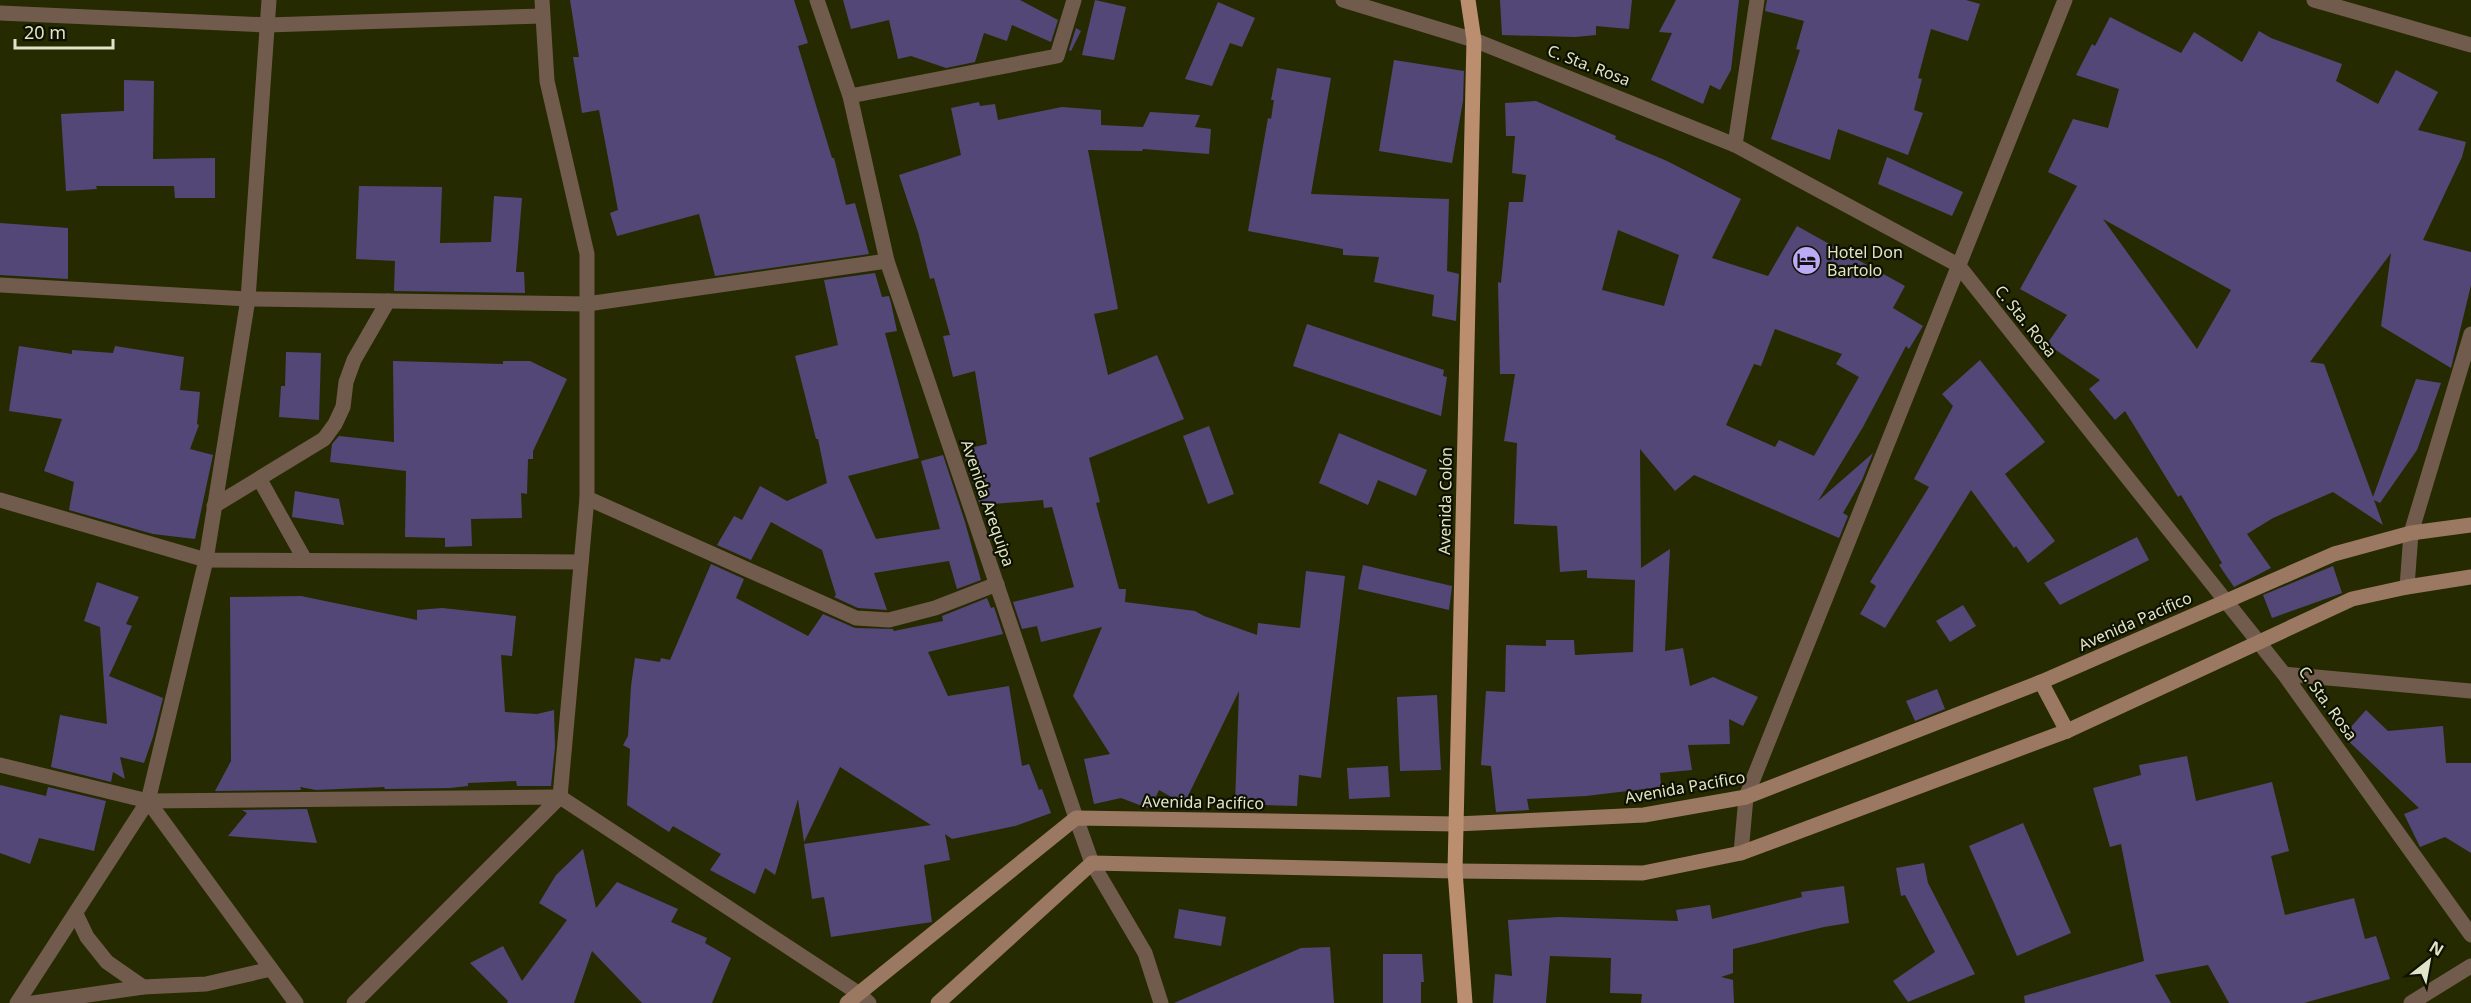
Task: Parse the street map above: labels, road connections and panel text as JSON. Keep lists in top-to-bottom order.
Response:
{
  "streets": {
    "main road": ["Avenida Colón", "Avenida Pacifico"],
    "street": ["C. Sta. Rosa", "Avenida Arequipa"]
  },
  "crossings": [
    ["C. Sta. Rosa", "Avenida Colón"],
    ["C. Sta. Rosa", "Avenida Pacifico"],
    ["Avenida Colón", "Avenida Pacifico"],
    ["Avenida Arequipa", "Avenida Pacifico"]
  ],
  "places": {
    "hotel": ["Hotel Don Bartolo"]
  },
  "scale_bar": "20 m",
  "north": "top right"
}
